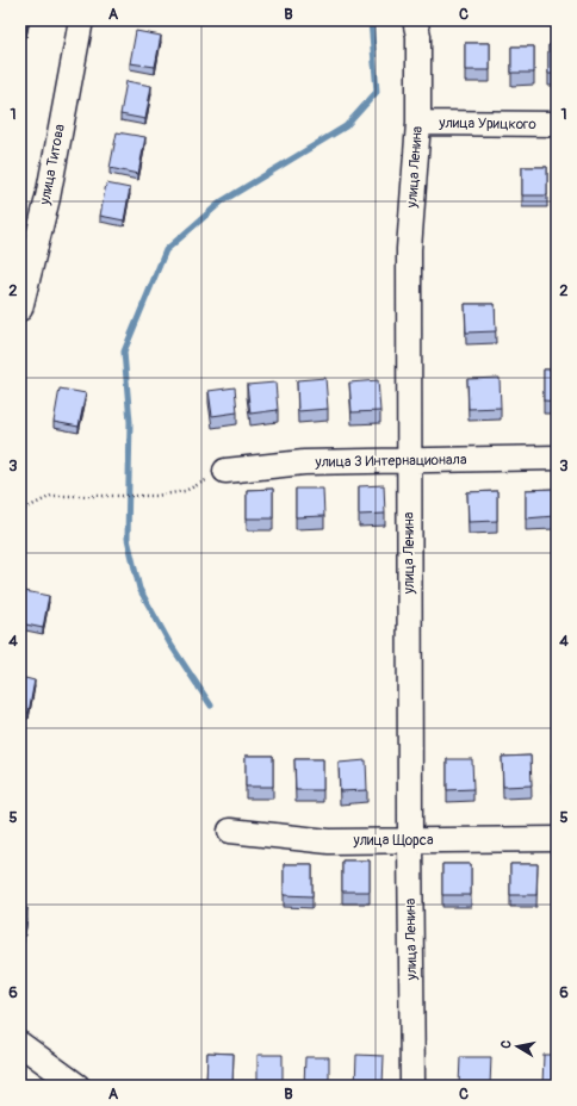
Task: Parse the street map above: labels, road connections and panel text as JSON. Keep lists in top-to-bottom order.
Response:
{
  "streets": {
    "street": [
      "улица Урицкого",
      "улица Титова",
      "улица Ленина",
      "улица 3 Интернационала",
      "улица Щорса"
    ]
  },
  "crossings": [
    ["улица Урицкого", "улица Ленина"],
    ["улица Ленина", "улица 3 Интернационала"],
    ["улица Ленина", "улица Щорса"]
  ],
  "north": "left",
  "grid": {
    "columns": ["A", "B", "C"],
    "rows": [
      "1",
      "2",
      "3",
      "4",
      "5",
      "6"
    ]
  }
}
